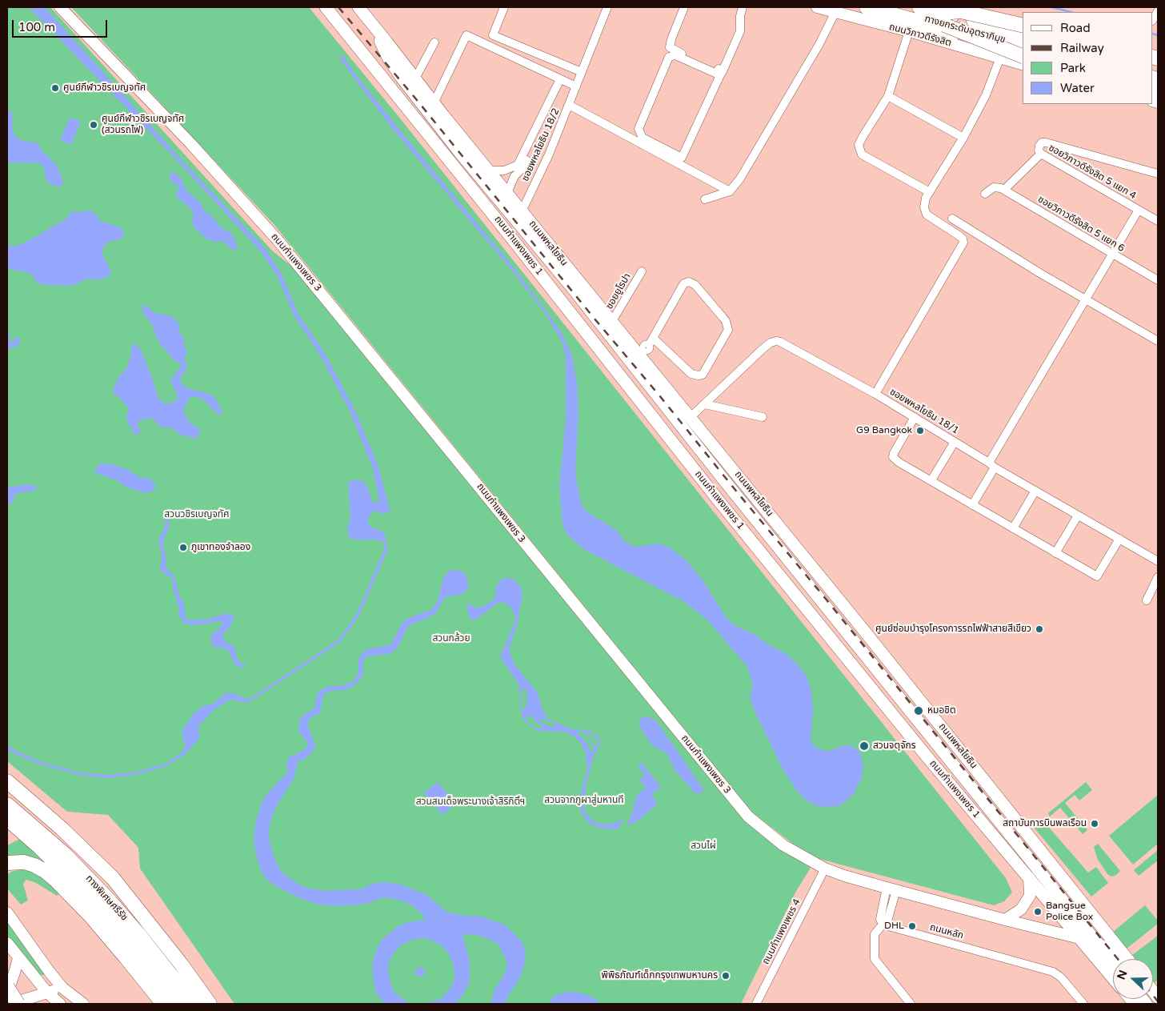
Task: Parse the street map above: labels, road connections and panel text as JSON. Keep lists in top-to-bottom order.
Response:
{
  "streets": {
    "highway": ["ทางยกระดับอุตราภิมุข", "ถนนวิภาวดีรังสิต", "ทางพิเศษศรีรัช"],
    "main road": ["ถนนพหลโยธิน", "ถนนกำแพงเพชร 1"],
    "street": [
      "ซอยพหลโยธิน 18/2",
      "ซอยวิภาวดีรังสิต 5 แยก 4",
      "ซอยวิภาวดีรังสิต 5 แยก 6",
      "ถนนกำแพงเพชร 3",
      "ซอยยูโรปา",
      "ซอยพหลโยธิน 18/1",
      "ถนนกำแพงเพชร 4",
      "ถนนหลัก"
    ]
  },
  "crossings": [
    ["ซอยพหลโยธิน 18/2", "ถนนพหลโยธิน"],
    ["ซอยวิภาวดีรังสิต 5 แยก 4", "ซอยวิภาวดีรังสิต 5 แยก 6"],
    ["ถนนพหลโยธิน", "ซอยยูโรปา"],
    ["ถนนพหลโยธิน", "ซอยพหลโยธิน 18/1"],
    ["ถนนกำแพงเพชร 1", "ถนนกำแพงเพชร 3"],
    ["ถนนกำแพงเพชร 3", "ถนนกำแพงเพชร 4"]
  ],
  "parks": [
    "สวนวชิรเบญจทัศ",
    "สวนกล้วย",
    "สวนจากภูผาสู่มหานที",
    "สวนสมเด็จพระนางเจ้าสิริกิติ์ฯ",
    "สวนไผ่"
  ],
  "places": [
    "ศูนย์กีฬาวชิรเบญจทัศ",
    "ศูนย์กีฬาวชิรเบญจทัศ (สวนรถไฟ)",
    "G9 Bangkok",
    "ภูเขาทองจำลอง",
    "ศูนย์ซ่อมบำรุงโครงการรถไฟฟ้าสายสีเขียว",
    "หมอชิต",
    "สวนจตุจักร",
    "สถาบันการบินพลเรือน",
    "Bangsue Police Box",
    "DHL",
    "พิพิธภัณฑ์เด็กกรุงเทพมหานคร"
  ],
  "legend": [
    "Road",
    "Railway",
    "Park",
    "Water"
  ],
  "scale_bar": "100 m",
  "north": "left"
}
